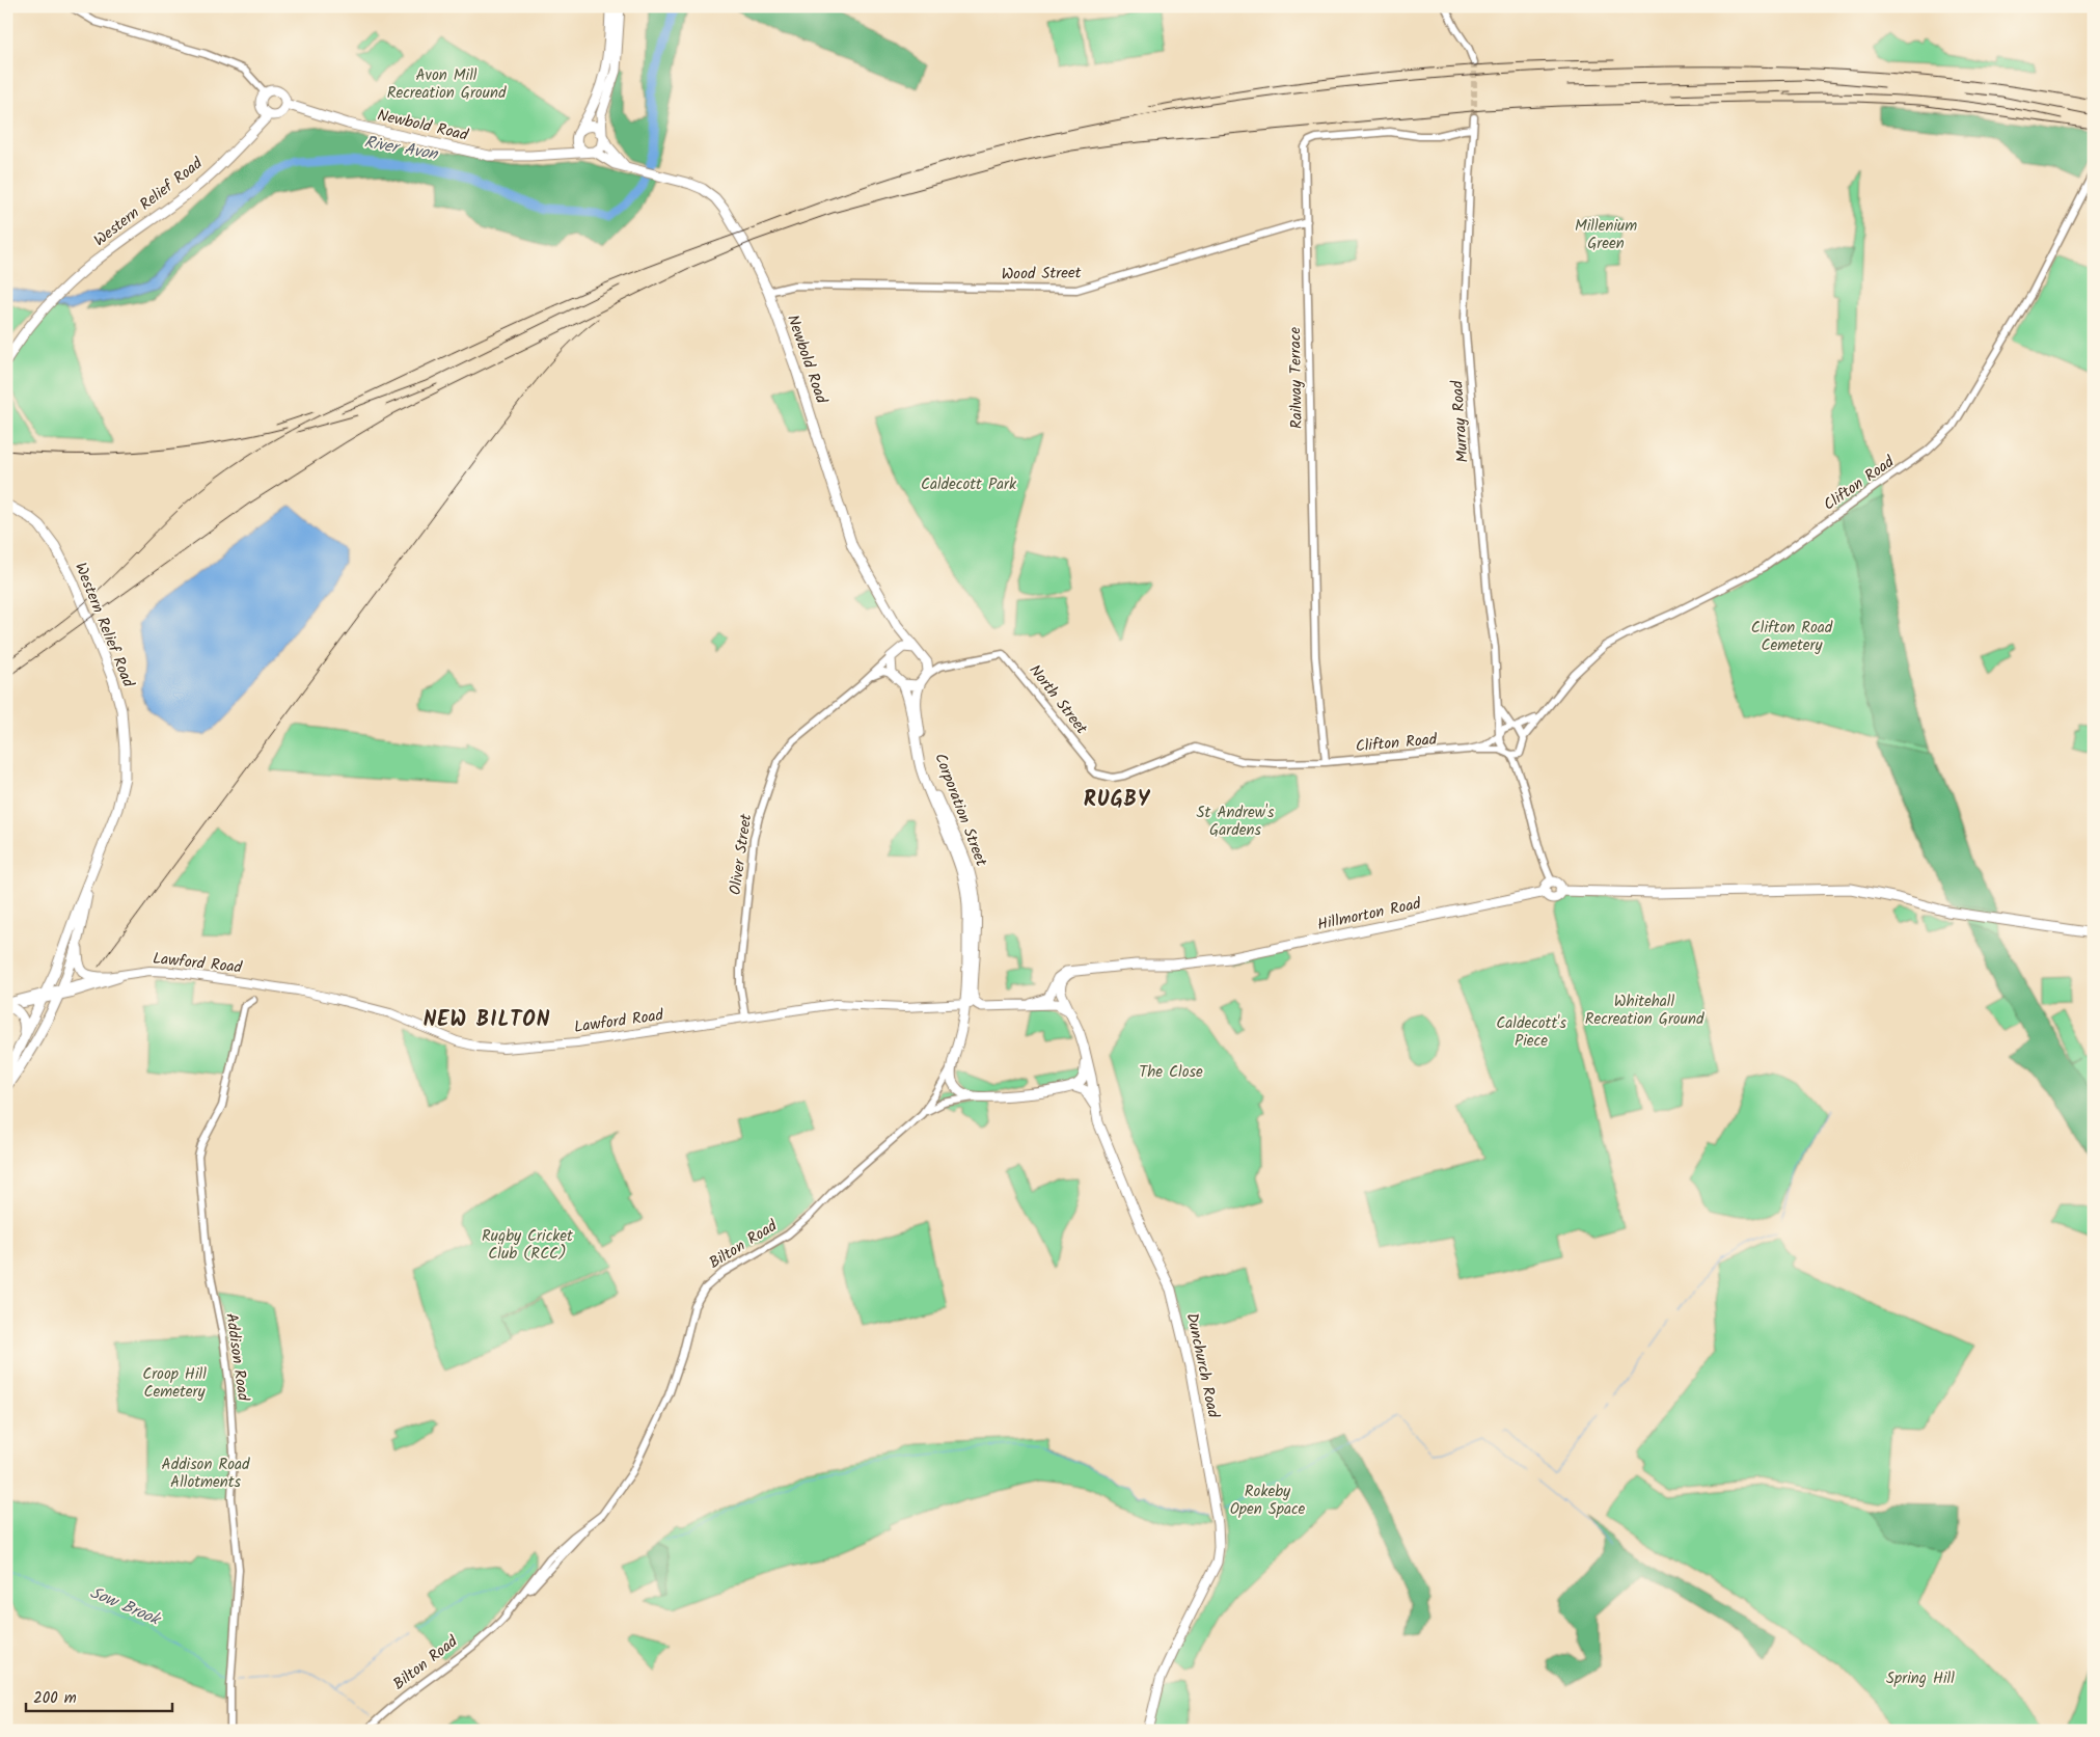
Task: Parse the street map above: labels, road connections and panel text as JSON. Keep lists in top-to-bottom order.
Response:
{
  "streets": {
    "highway": [
      "Newbold Road",
      "Western Relief Road",
      "Corporation Street",
      "Hillmorton Road",
      "Bilton Road",
      "Dunchurch Road"
    ],
    "main road": ["Lawford Road"],
    "street": [
      "Wood Street",
      "Railway Terrace",
      "Murray Road",
      "Clifton Road",
      "North Street",
      "Oliver Street",
      "Addison Road"
    ]
  },
  "crossings": [
    ["Newbold Road", "Western Relief Road"],
    ["Newbold Road", "Wood Street"],
    ["Newbold Road", "Corporation Street"],
    ["Newbold Road", "Oliver Street"],
    ["Western Relief Road", "Lawford Road"],
    ["Wood Street", "Railway Terrace"],
    ["Railway Terrace", "Murray Road"],
    ["Railway Terrace", "Clifton Road"],
    ["Murray Road", "Clifton Road"],
    ["Clifton Road", "North Street"],
    ["Corporation Street", "Oliver Street"],
    ["Corporation Street", "Lawford Road"],
    ["Corporation Street", "Bilton Road"],
    ["Corporation Street", "Dunchurch Road"],
    ["Oliver Street", "Lawford Road"],
    ["Hillmorton Road", "Dunchurch Road"],
    ["Lawford Road", "Bilton Road"],
    ["Lawford Road", "Dunchurch Road"],
    ["Bilton Road", "Dunchurch Road"]
  ],
  "districts": ["RUGBY", "NEW BILTON"],
  "water": ["River Avon", "Sow Brook"],
  "parks": [
    "Avon Mill Recreation Ground",
    "Millenium Green",
    "Caldecott Park",
    "Clifton Road Cemetery",
    "St Andrew's Gardens",
    "Whitehall Recreation Ground",
    "Caldecott's Piece",
    "The Close",
    "Rugby Cricket Club (RCC)",
    "Croop Hill Cemetery",
    "Addison Road Allotments",
    "Rokeby Open Space",
    "Spring Hill"
  ],
  "scale_bar": "200 m"
}
